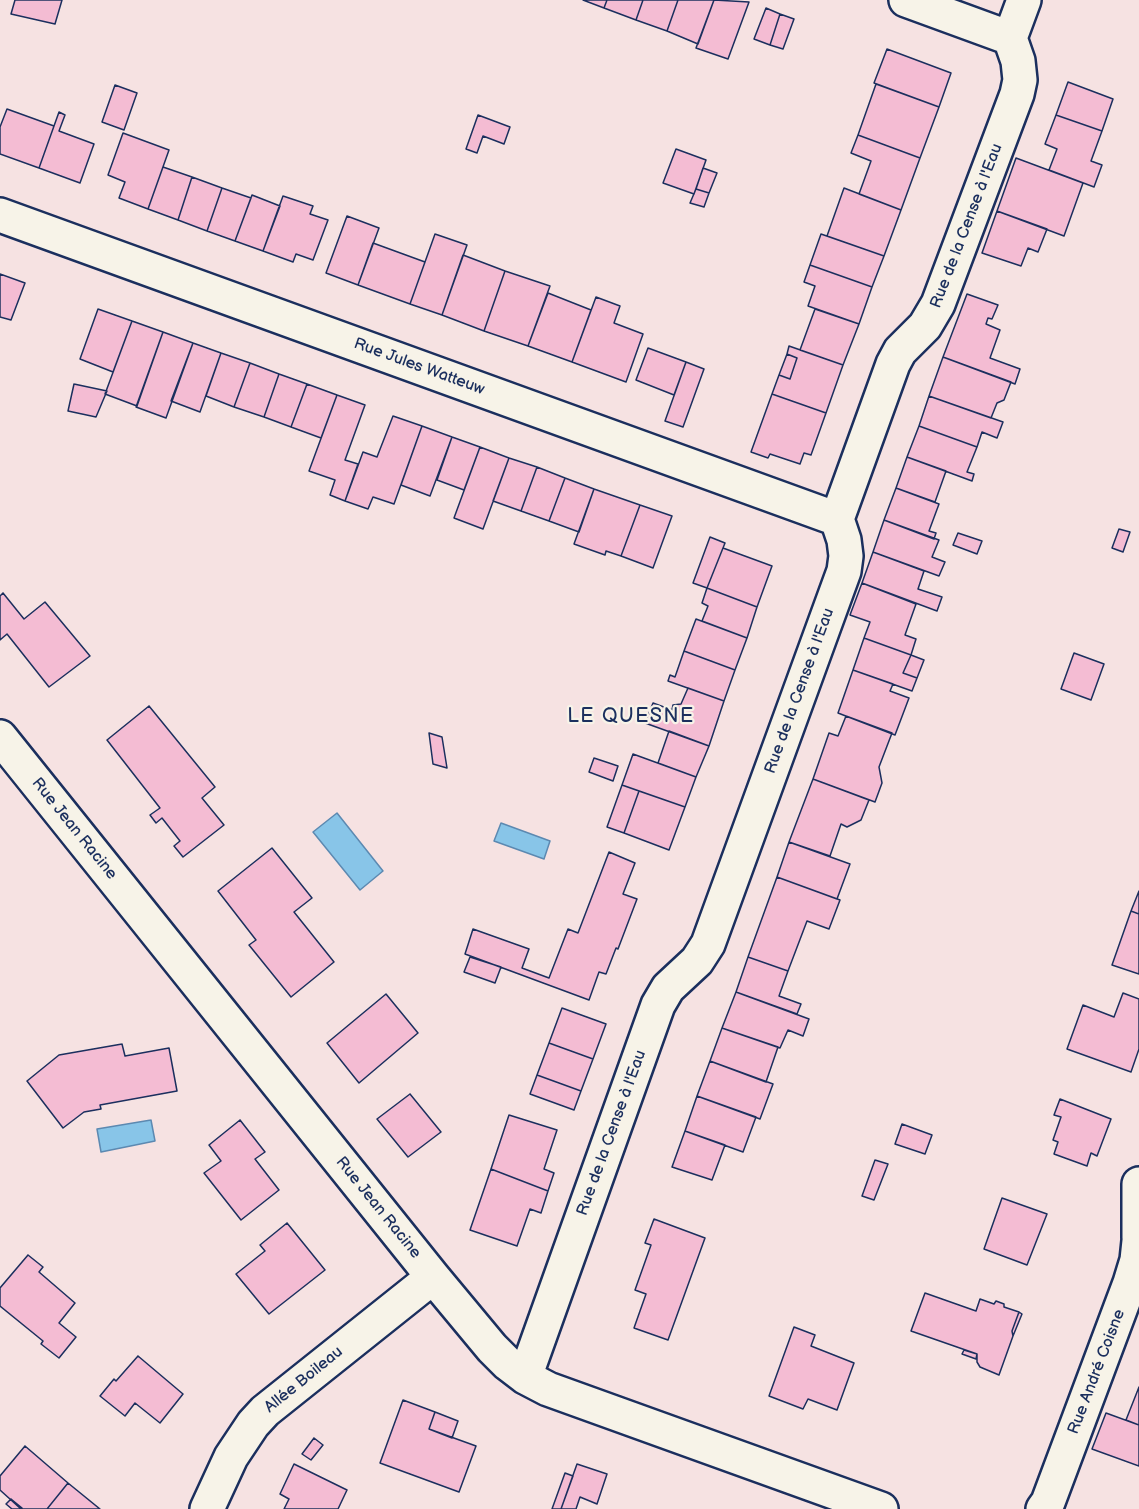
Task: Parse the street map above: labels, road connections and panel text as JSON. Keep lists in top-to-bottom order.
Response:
{
  "streets": {
    "street": [
      "Rue de la Cense à l'Eau",
      "Rue Jules Watteuw",
      "Rue Jean Racine",
      "Rue André Coisne",
      "Allée Boileau"
    ]
  },
  "crossings": [
    ["Rue de la Cense à l'Eau", "Rue Jules Watteuw"],
    ["Rue de la Cense à l'Eau", "Rue Jean Racine"],
    ["Rue Jean Racine", "Allée Boileau"]
  ],
  "districts": ["LE QUESNE"]
}
